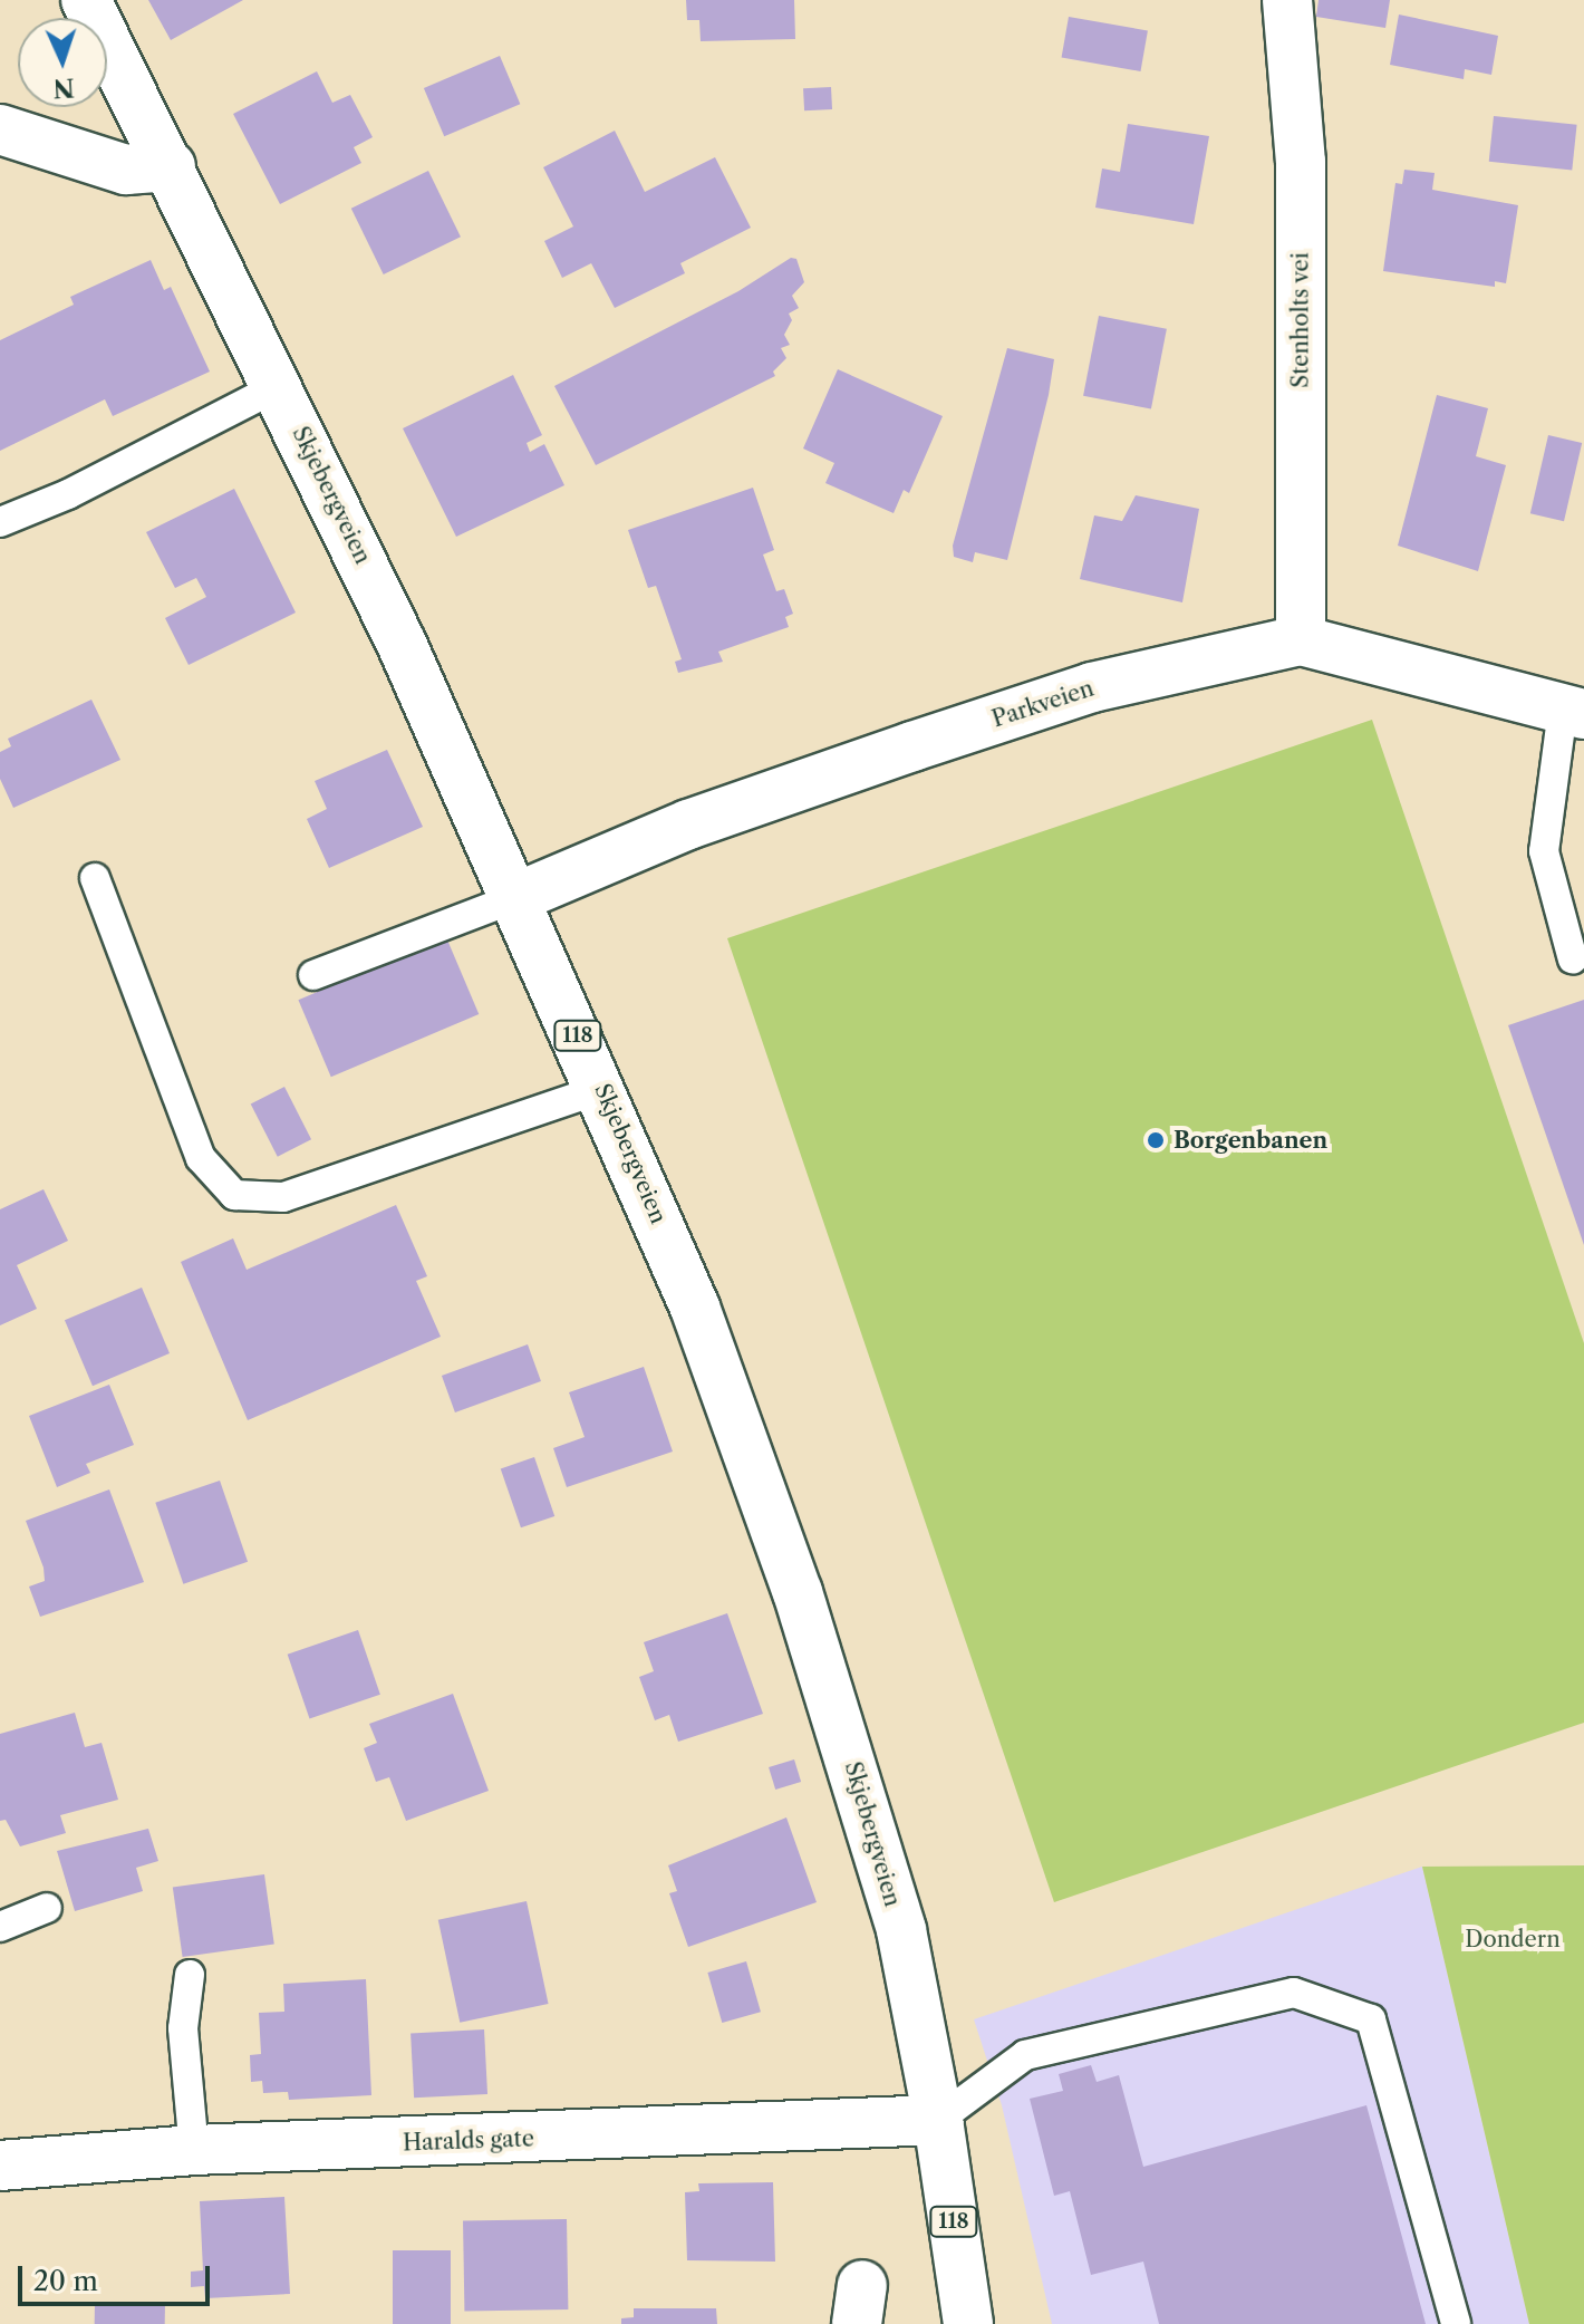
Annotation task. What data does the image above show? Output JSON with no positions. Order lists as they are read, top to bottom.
{
  "streets": {
    "street": [
      "Stenholts vei",
      "Skjebergveien",
      "Parkveien",
      "118",
      "Haralds gate"
    ]
  },
  "crossings": [
    ["Stenholts vei", "Parkveien"],
    ["Skjebergveien", "Parkveien"],
    ["Skjebergveien", "Haralds gate"]
  ],
  "parks": ["Dondern"],
  "places": ["Borgenbanen"],
  "scale_bar": "20 m",
  "north": "bottom"
}
